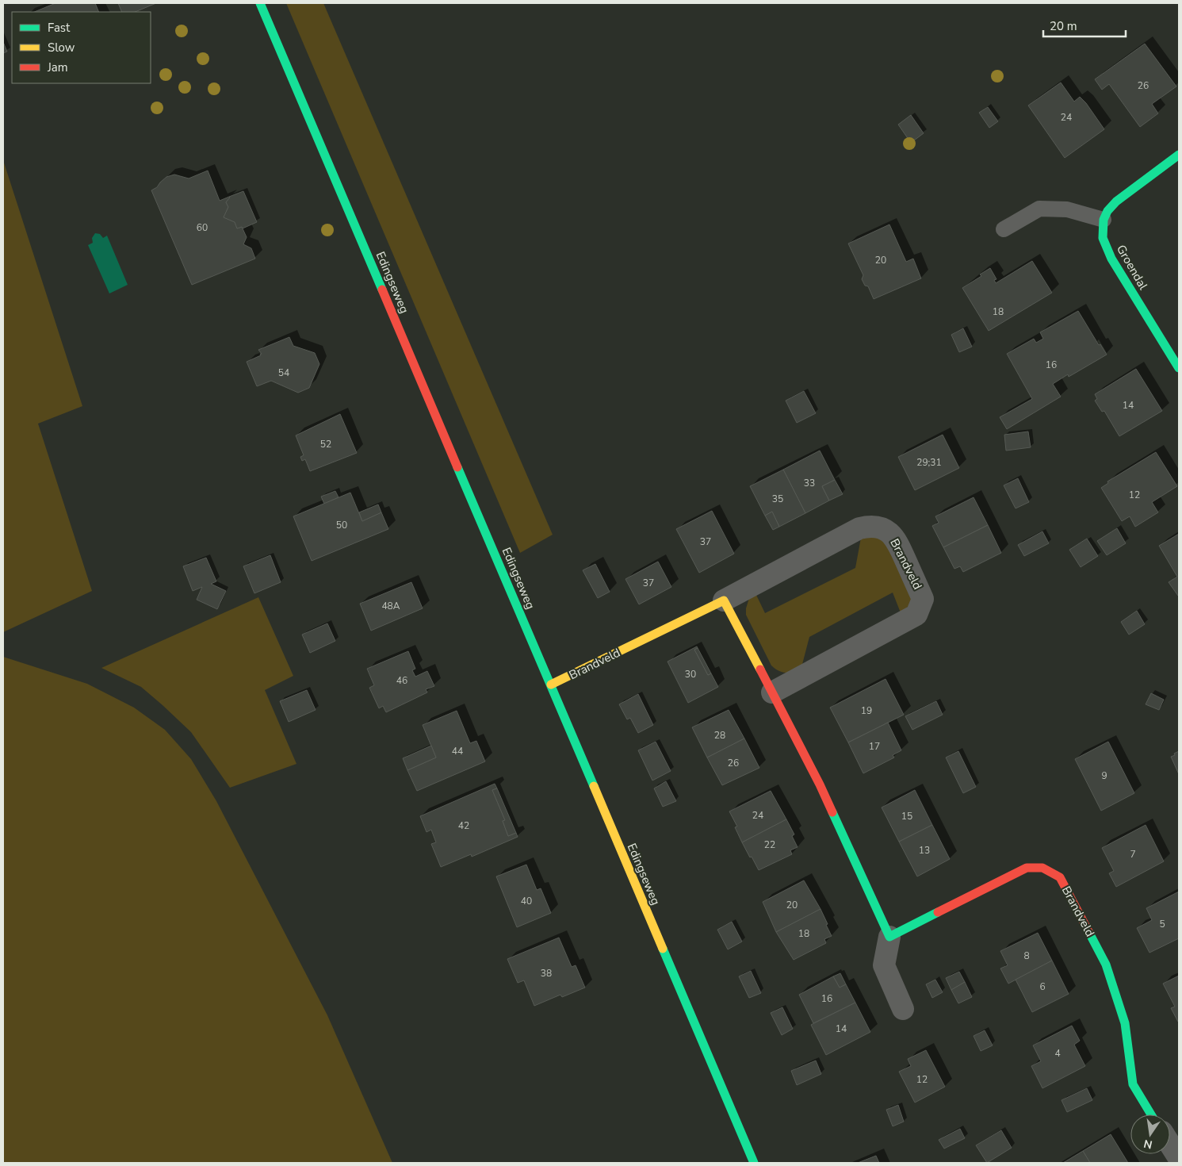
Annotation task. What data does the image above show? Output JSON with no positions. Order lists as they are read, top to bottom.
{
  "streets": {
    "street": ["Groendal", "Edingseweg", "Brandveld"]
  },
  "crossings": [
    ["Edingseweg", "Brandveld"]
  ],
  "house_numbers": [
    "26",
    "24",
    "60",
    "20",
    "18",
    "16",
    "54",
    "14",
    "52",
    "29;31",
    "33",
    "12",
    "35",
    "50",
    "37",
    "37",
    "48A",
    "30",
    "46",
    "19",
    "28",
    "17",
    "44",
    "26",
    "9",
    "24",
    "15",
    "42",
    "22",
    "13",
    "7",
    "40",
    "20",
    "5",
    "18",
    "8",
    "38",
    "6",
    "16",
    "14",
    "4",
    "12"
  ],
  "legend": ["Fast", "Slow", "Jam"],
  "scale_bar": "20 m",
  "north": "bottom"
}
